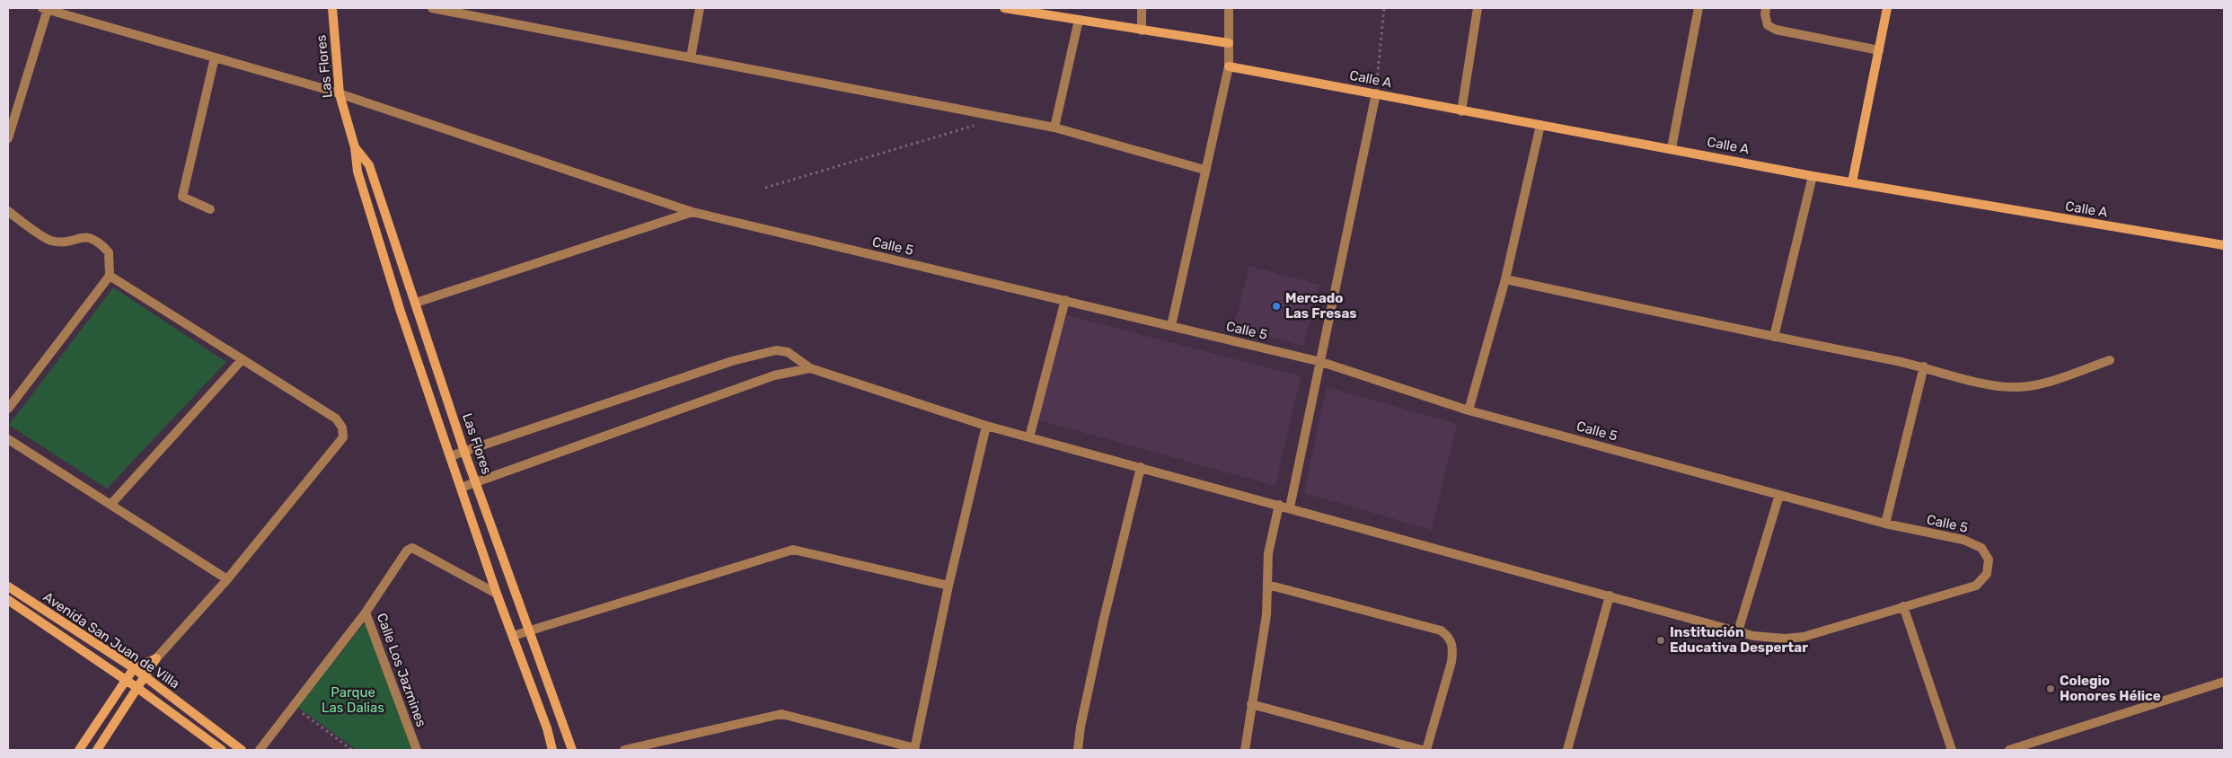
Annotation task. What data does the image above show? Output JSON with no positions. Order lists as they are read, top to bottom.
{
  "streets": {
    "street": [
      "Las Flores",
      "Calle A",
      "Calle 5",
      "Avenida San Juan de Villa",
      "Calle Los Jazmines"
    ]
  },
  "crossings": [
    ["Las Flores", "Calle 5"],
    ["Las Flores", "Calle Los Jazmines"]
  ],
  "parks": ["Parque Las Dalias"],
  "places": ["Mercado Las Fresas", "Institución Educativa Despertar", "Colegio Honores Hélice"]
}
